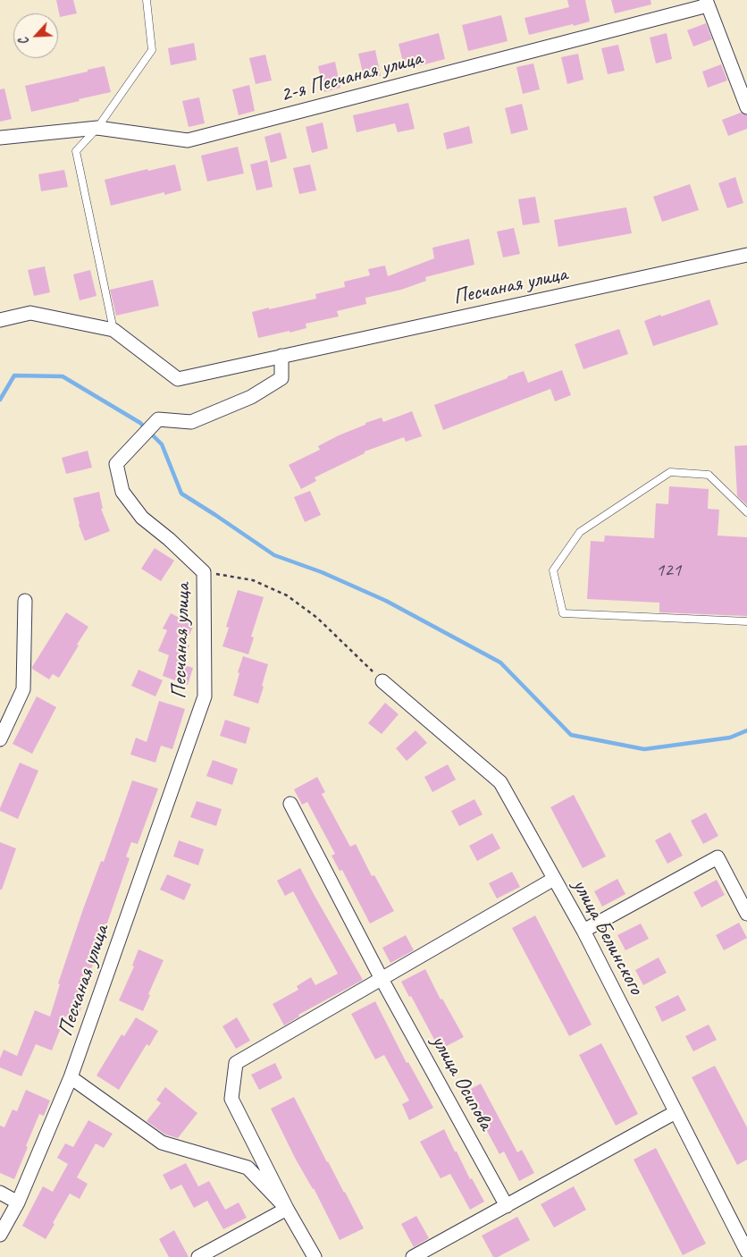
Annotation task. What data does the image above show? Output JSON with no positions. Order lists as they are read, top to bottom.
{
  "streets": {
    "street": [
      "2-я Песчаная улица",
      "Песчаная улица",
      "улица Белинского",
      "улица Осипова"
    ]
  },
  "house_numbers": ["121"],
  "north": "bottom left"
}
